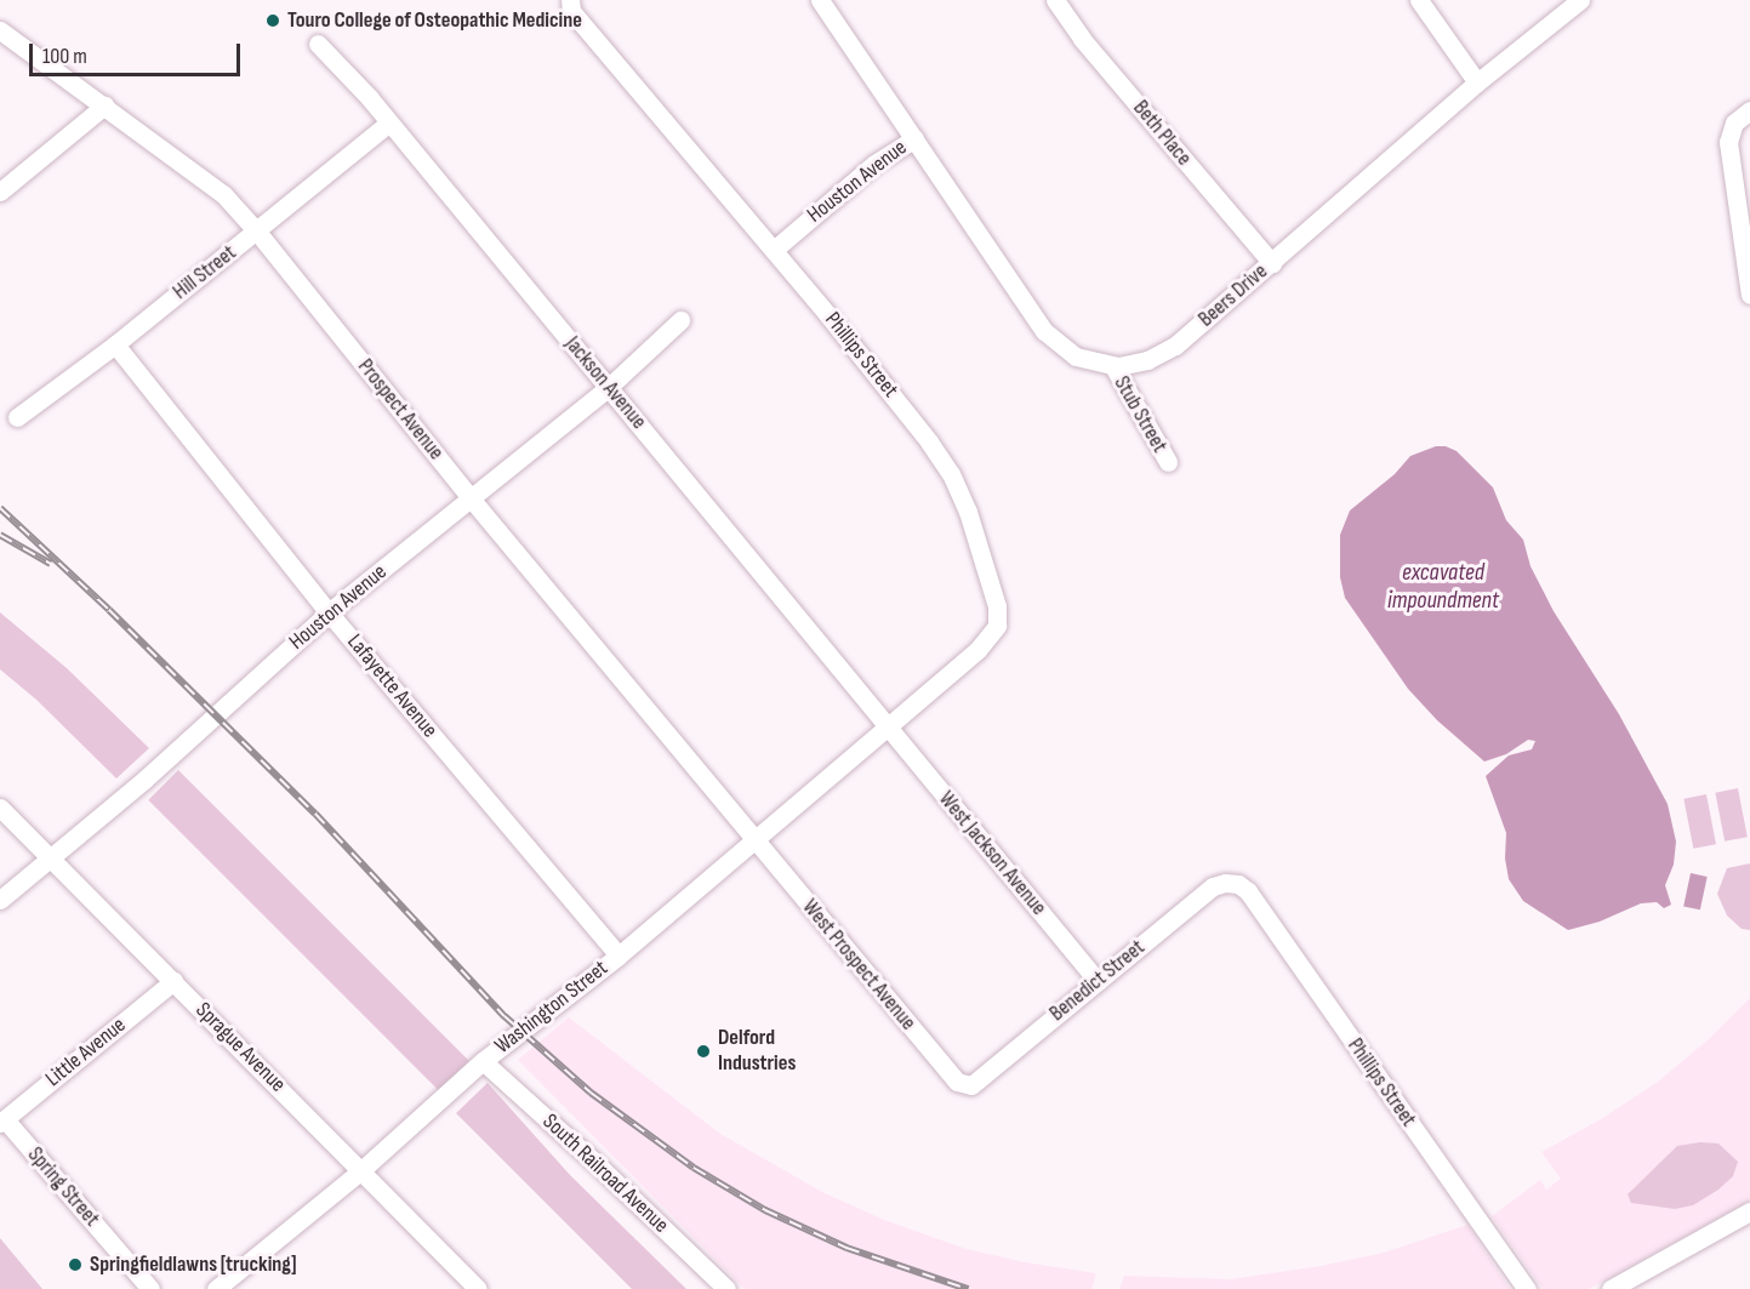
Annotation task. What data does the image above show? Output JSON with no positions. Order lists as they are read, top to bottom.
{
  "streets": {
    "street": [
      "Beth Place",
      "Houston Avenue",
      "Hill Street",
      "Beers Drive",
      "Phillips Street",
      "Jackson Avenue",
      "Prospect Avenue",
      "Stub Street",
      "Lafayette Avenue",
      "West Jackson Avenue",
      "West Prospect Avenue",
      "Benedict Street",
      "Washington Street",
      "Sprague Avenue",
      "Little Avenue",
      "South Railroad Avenue",
      "Spring Street"
    ]
  },
  "crossings": [
    ["Beth Place", "Beers Drive"],
    ["Houston Avenue", "Beers Drive"],
    ["Houston Avenue", "Phillips Street"],
    ["Houston Avenue", "Jackson Avenue"],
    ["Houston Avenue", "Prospect Avenue"],
    ["Houston Avenue", "Lafayette Avenue"],
    ["Houston Avenue", "Sprague Avenue"],
    ["Hill Street", "Jackson Avenue"],
    ["Hill Street", "Prospect Avenue"],
    ["Hill Street", "Lafayette Avenue"],
    ["Beers Drive", "Stub Street"],
    ["Phillips Street", "Jackson Avenue"],
    ["Phillips Street", "West Jackson Avenue"],
    ["Phillips Street", "Benedict Street"],
    ["Phillips Street", "Washington Street"],
    ["Jackson Avenue", "West Jackson Avenue"],
    ["Jackson Avenue", "Washington Street"],
    ["Prospect Avenue", "West Prospect Avenue"],
    ["Prospect Avenue", "Washington Street"],
    ["Lafayette Avenue", "Washington Street"],
    ["West Jackson Avenue", "Benedict Street"],
    ["West Jackson Avenue", "Washington Street"],
    ["West Prospect Avenue", "Benedict Street"],
    ["West Prospect Avenue", "Washington Street"],
    ["Washington Street", "Sprague Avenue"],
    ["Washington Street", "South Railroad Avenue"],
    ["Sprague Avenue", "Little Avenue"],
    ["Little Avenue", "Spring Street"]
  ],
  "water": ["excavated impoundment"],
  "places": ["Touro College of Osteopathic Medicine", "Delford Industries", "Springfieldlawns [trucking]"],
  "scale_bar": "100 m"
}
